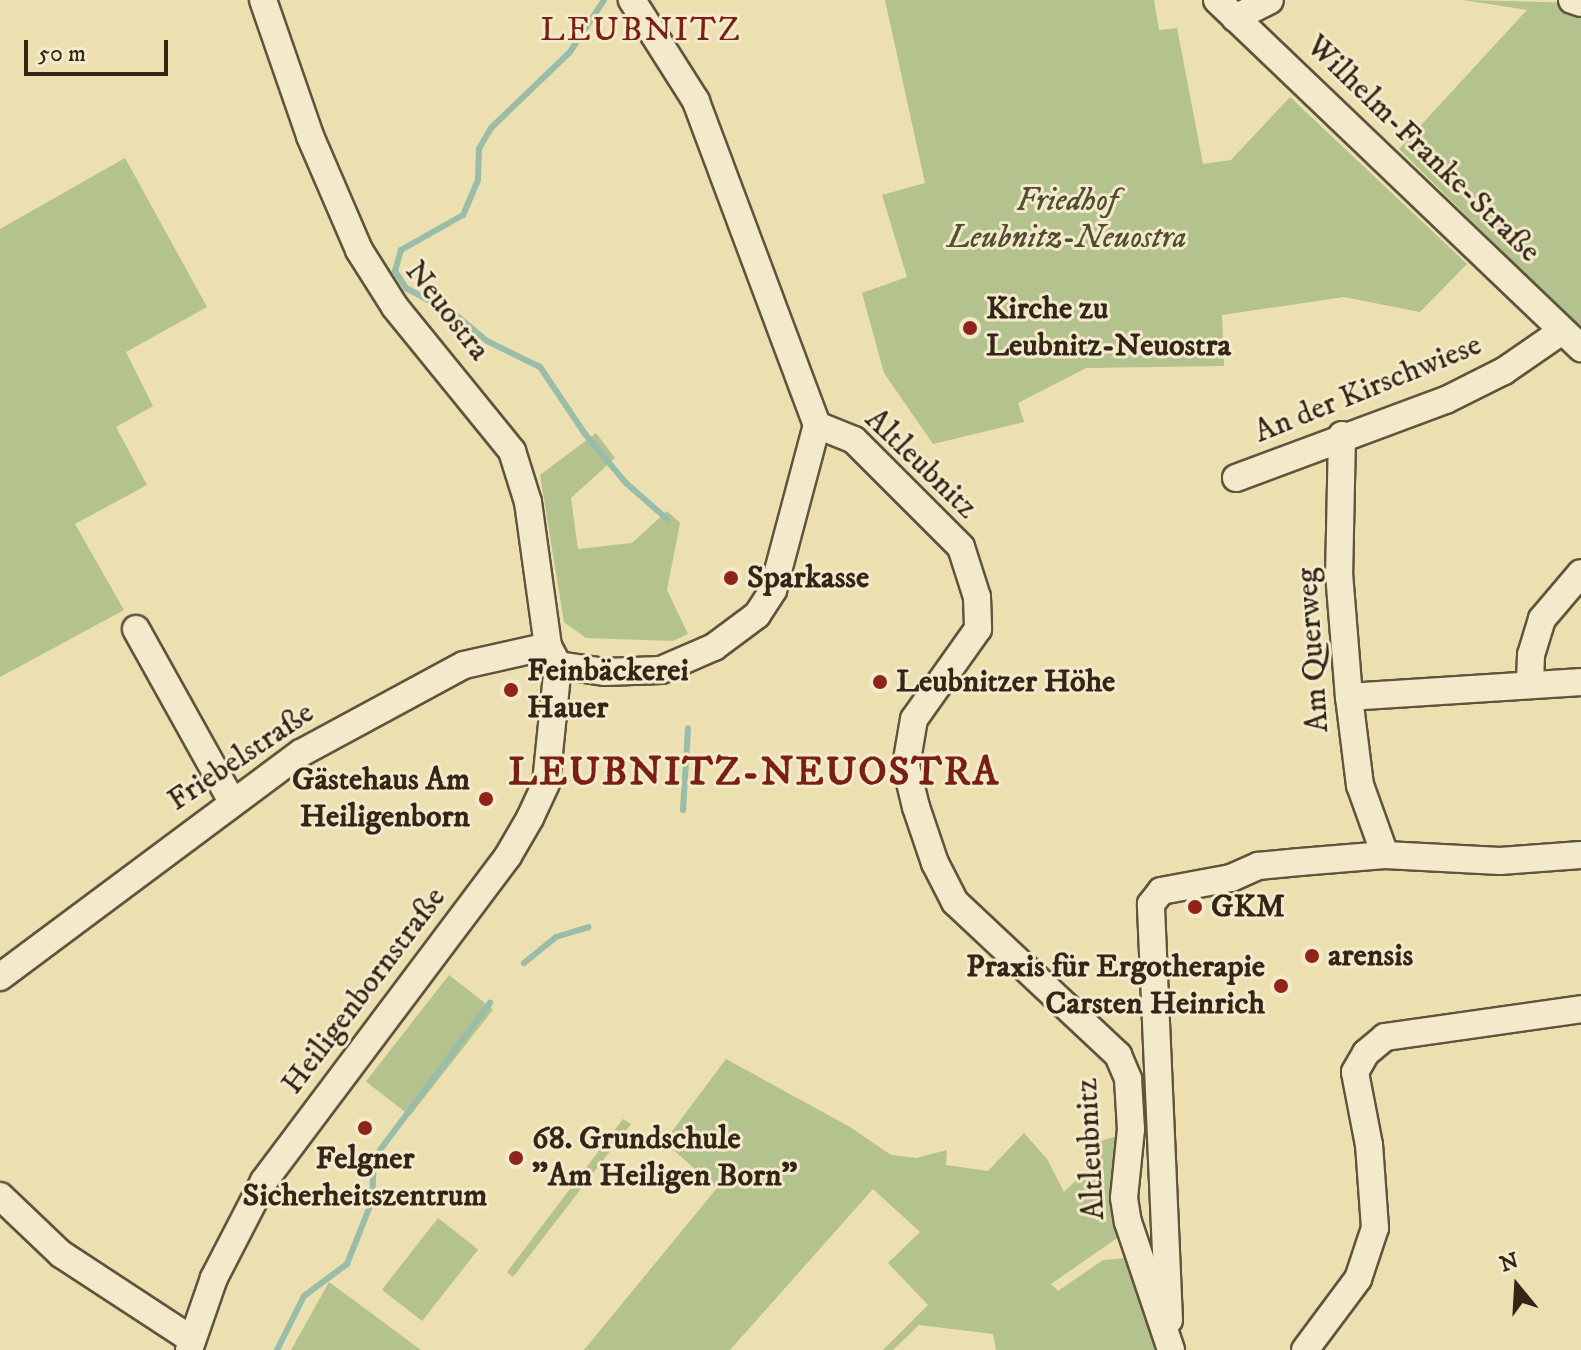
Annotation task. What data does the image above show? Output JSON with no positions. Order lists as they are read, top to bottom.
{
  "streets": {
    "street": [
      "Wilhelm-Franke-Straße",
      "Neuostra",
      "An der Kirschwiese",
      "Altleubnitz",
      "Am Querweg",
      "Friebelstraße",
      "Heiligenbornstraße"
    ]
  },
  "crossings": [
    ["Wilhelm-Franke-Straße", "An der Kirschwiese"],
    ["Neuostra", "Friebelstraße"],
    ["Neuostra", "Heiligenbornstraße"],
    ["An der Kirschwiese", "Am Querweg"],
    ["Friebelstraße", "Heiligenbornstraße"]
  ],
  "districts": ["LEUBNITZ", "LEUBNITZ-NEUOSTRA"],
  "parks": ["Friedhof Leubnitz-Neuostra"],
  "places": [
    "Kirche zu Leubnitz-Neuostra",
    "Sparkasse",
    "Leubnitzer Höhe",
    "Feinbäckerei Hauer",
    "Gästehaus Am Heiligenborn",
    "GKM",
    "arensis",
    "Praxis für Ergotherapie Carsten Heinrich",
    "Felgner Sicherheitszentrum",
    "68. Grundschule \"Am Heiligen Born\""
  ],
  "scale_bar": "50 m",
  "north": "top"
}
